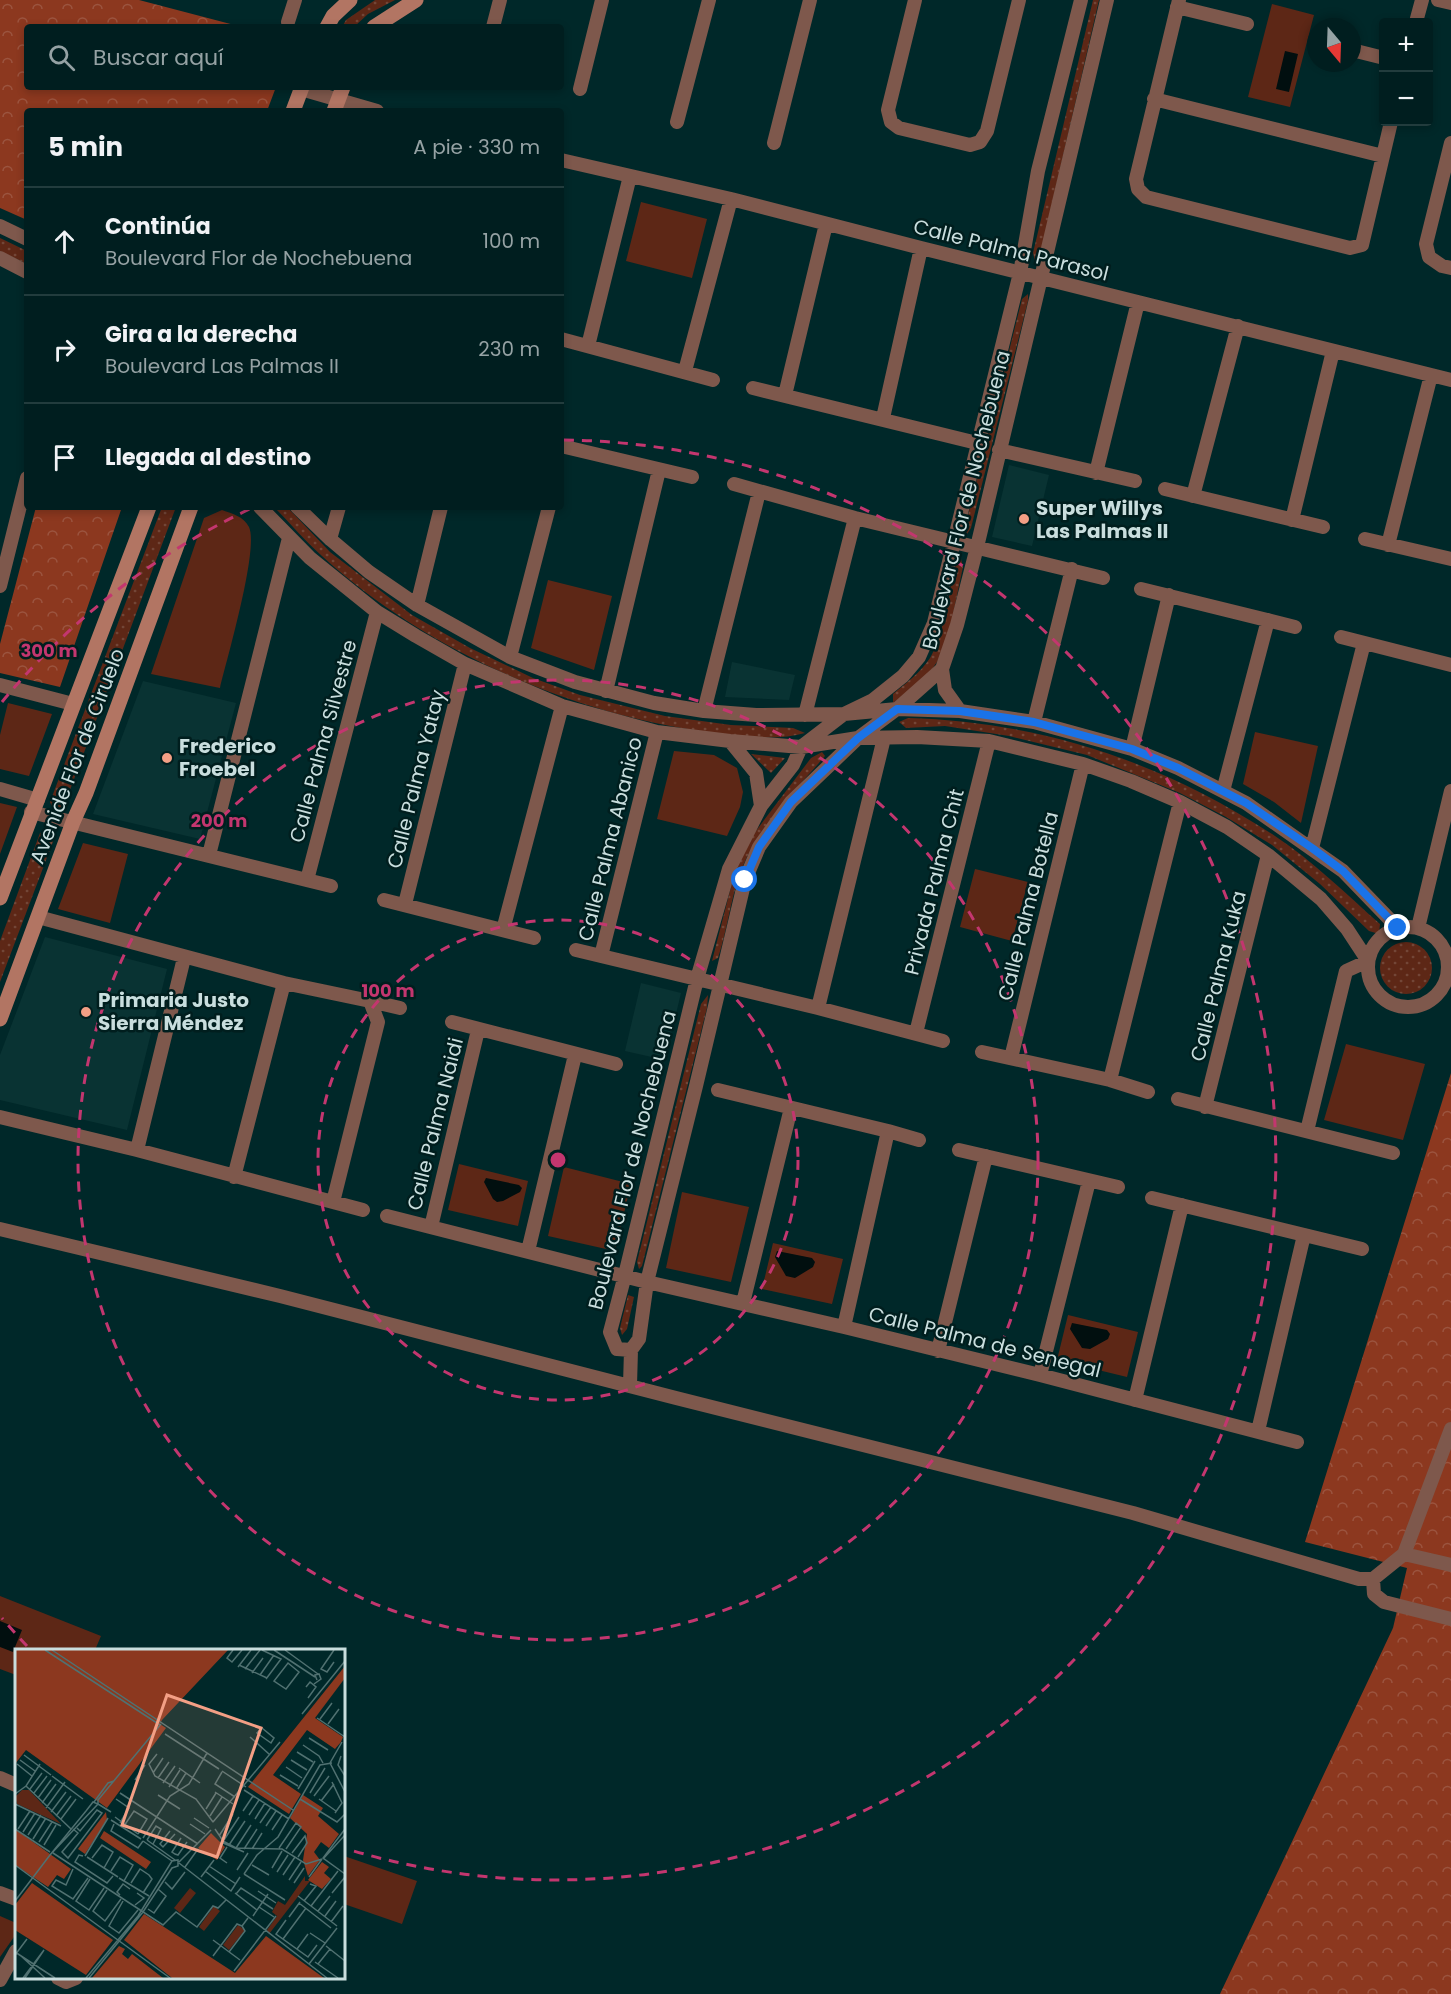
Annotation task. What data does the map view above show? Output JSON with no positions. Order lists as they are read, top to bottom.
{
  "streets": {
    "main road": ["Avenide Flor de Ciruelo"],
    "street": [
      "Calle Palma Parasol",
      "Boulevard Flor de Nochebuena",
      "Calle Palma Silvestre",
      "Calle Palma Yatay",
      "Calle Palma Abanico",
      "Privada Palma Chit",
      "Calle Palma Botella",
      "Calle Palma Kuka",
      "Calle Palma Naidi",
      "Calle Palma de Senegal"
    ]
  },
  "crossings": [
    ["Calle Palma Parasol", "Boulevard Flor de Nochebuena"],
    ["Boulevard Flor de Nochebuena", "Calle Palma Naidi"],
    ["Boulevard Flor de Nochebuena", "Calle Palma de Senegal"],
    ["Calle Palma Naidi", "Calle Palma de Senegal"]
  ],
  "places": ["Super Willys Las Palmas II", "Frederico Froebel", "Primaria Justo Sierra Méndez"],
  "north": "bottom",
  "page": {
    "map_buttons": ["+", "−"],
    "search": "Buscar aquí",
    "heading": ["5 min", "A pie · 330 m"],
    "list": [
      ["Continúa", "Boulevard Flor de Nochebuena", "100 m"],
      ["Gira a la derecha", "Boulevard Las Palmas II", "230 m"],
      "Llegada al destino"
    ]
  },
  "rings": ["300 m", "200 m", "100 m"]
}
